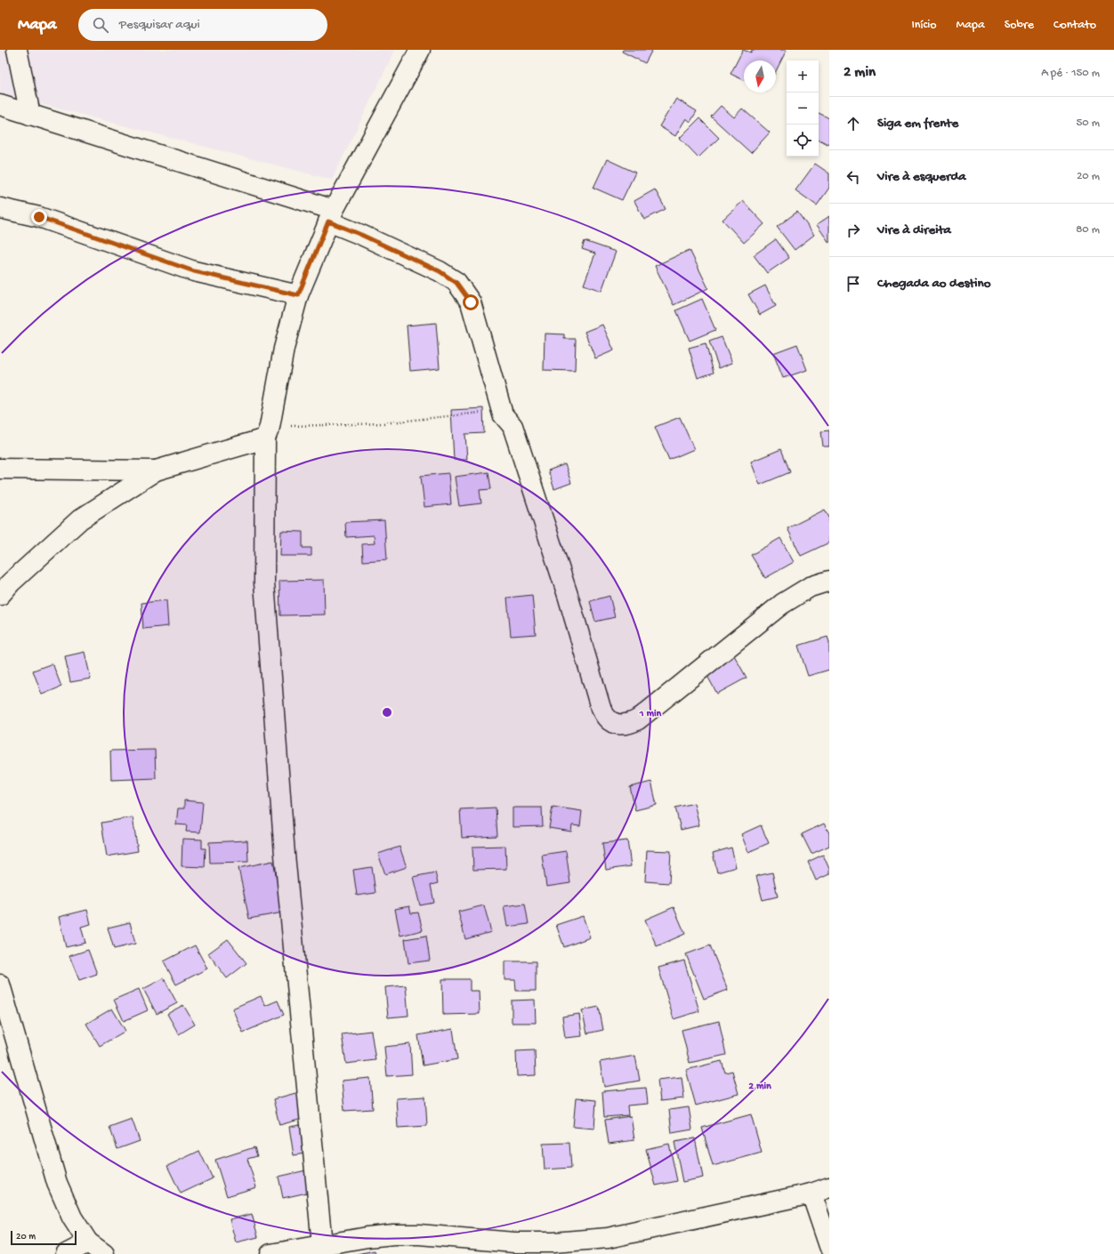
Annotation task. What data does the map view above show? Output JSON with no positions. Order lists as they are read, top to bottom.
{
  "scale_bar": "20 m",
  "north": "bottom",
  "page": {
    "header": "Mapa",
    "search": "Pesquisar aqui",
    "nav": [
      "Início",
      "Mapa",
      "Sobre",
      "Contato"
    ],
    "heading": ["2 min", "A pé · 150 m"],
    "map_buttons": ["+", "−"],
    "list": [
      ["Siga em frente", "50 m"],
      ["Vire à esquerda", "20 m"],
      ["Vire à direita", "80 m"],
      "Chegada ao destino"
    ],
    "scale": "20 m"
  },
  "rings": ["1 min", "2 min"]
}
